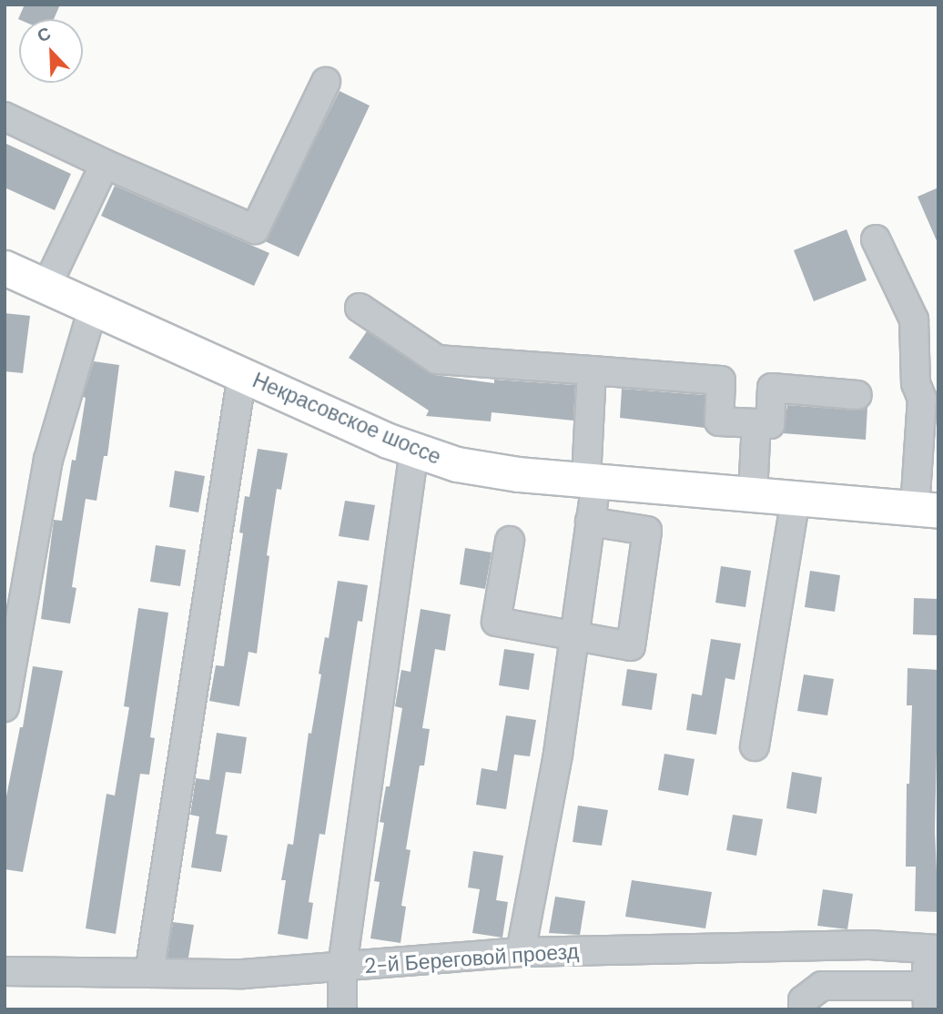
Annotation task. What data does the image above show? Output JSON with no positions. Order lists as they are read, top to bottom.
{
  "streets": {
    "main road": ["Некрасовское шоссе"],
    "street": ["2-й Береговой проезд"]
  },
  "north": "top left"
}
